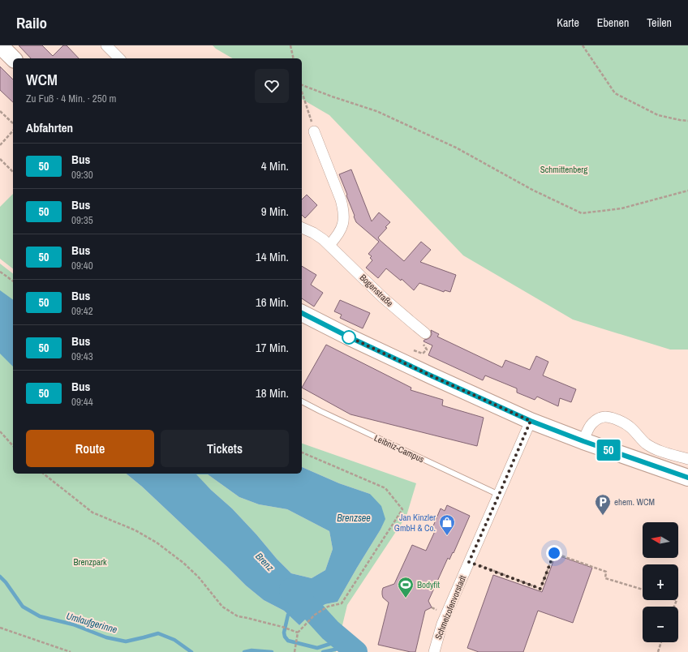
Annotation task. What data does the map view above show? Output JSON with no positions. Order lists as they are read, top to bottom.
{
  "streets": {
    "street": ["Bogenstraße", "Schmelzofenvorstadt"],
    "lane": ["Leibniz-Campus"]
  },
  "crossings": [
    ["Leibniz-Campus", "Schmelzofenvorstadt"]
  ],
  "water": ["Brenzsee", "Brenz", "Umlaufgerinne"],
  "parks": ["Schmittenberg", "Brenzpark"],
  "places": {
    "parking": ["ehem. WCM"],
    "shop": ["Jan Kinzler GmbH & Co."],
    "sports": ["Bodyfit"]
  },
  "lines": ["bus line 50"],
  "north": "left",
  "page": {
    "header": "Railo",
    "nav": ["Karte", "Ebenen", "Teilen"],
    "on_map": "50",
    "heading": [
      ["WCM", "Zu Fuß · 4 Min. · 250 m"],
      "Abfahrten"
    ],
    "list": [
      {
        "mark": "50",
        "name": "Bus",
        "note": "09:30",
        "value": "4 Min."
      },
      {
        "mark": "50",
        "name": "Bus",
        "note": "09:35",
        "value": "9 Min."
      },
      {
        "mark": "50",
        "name": "Bus",
        "note": "09:40",
        "value": "14 Min."
      },
      {
        "mark": "50",
        "name": "Bus",
        "note": "09:42",
        "value": "16 Min."
      },
      {
        "mark": "50",
        "name": "Bus",
        "note": "09:43",
        "value": "17 Min."
      },
      {
        "mark": "50",
        "name": "Bus",
        "note": "09:44",
        "value": "18 Min."
      }
    ],
    "buttons": ["Route", "Tickets"],
    "map_buttons": ["+", "−"]
  }
}
